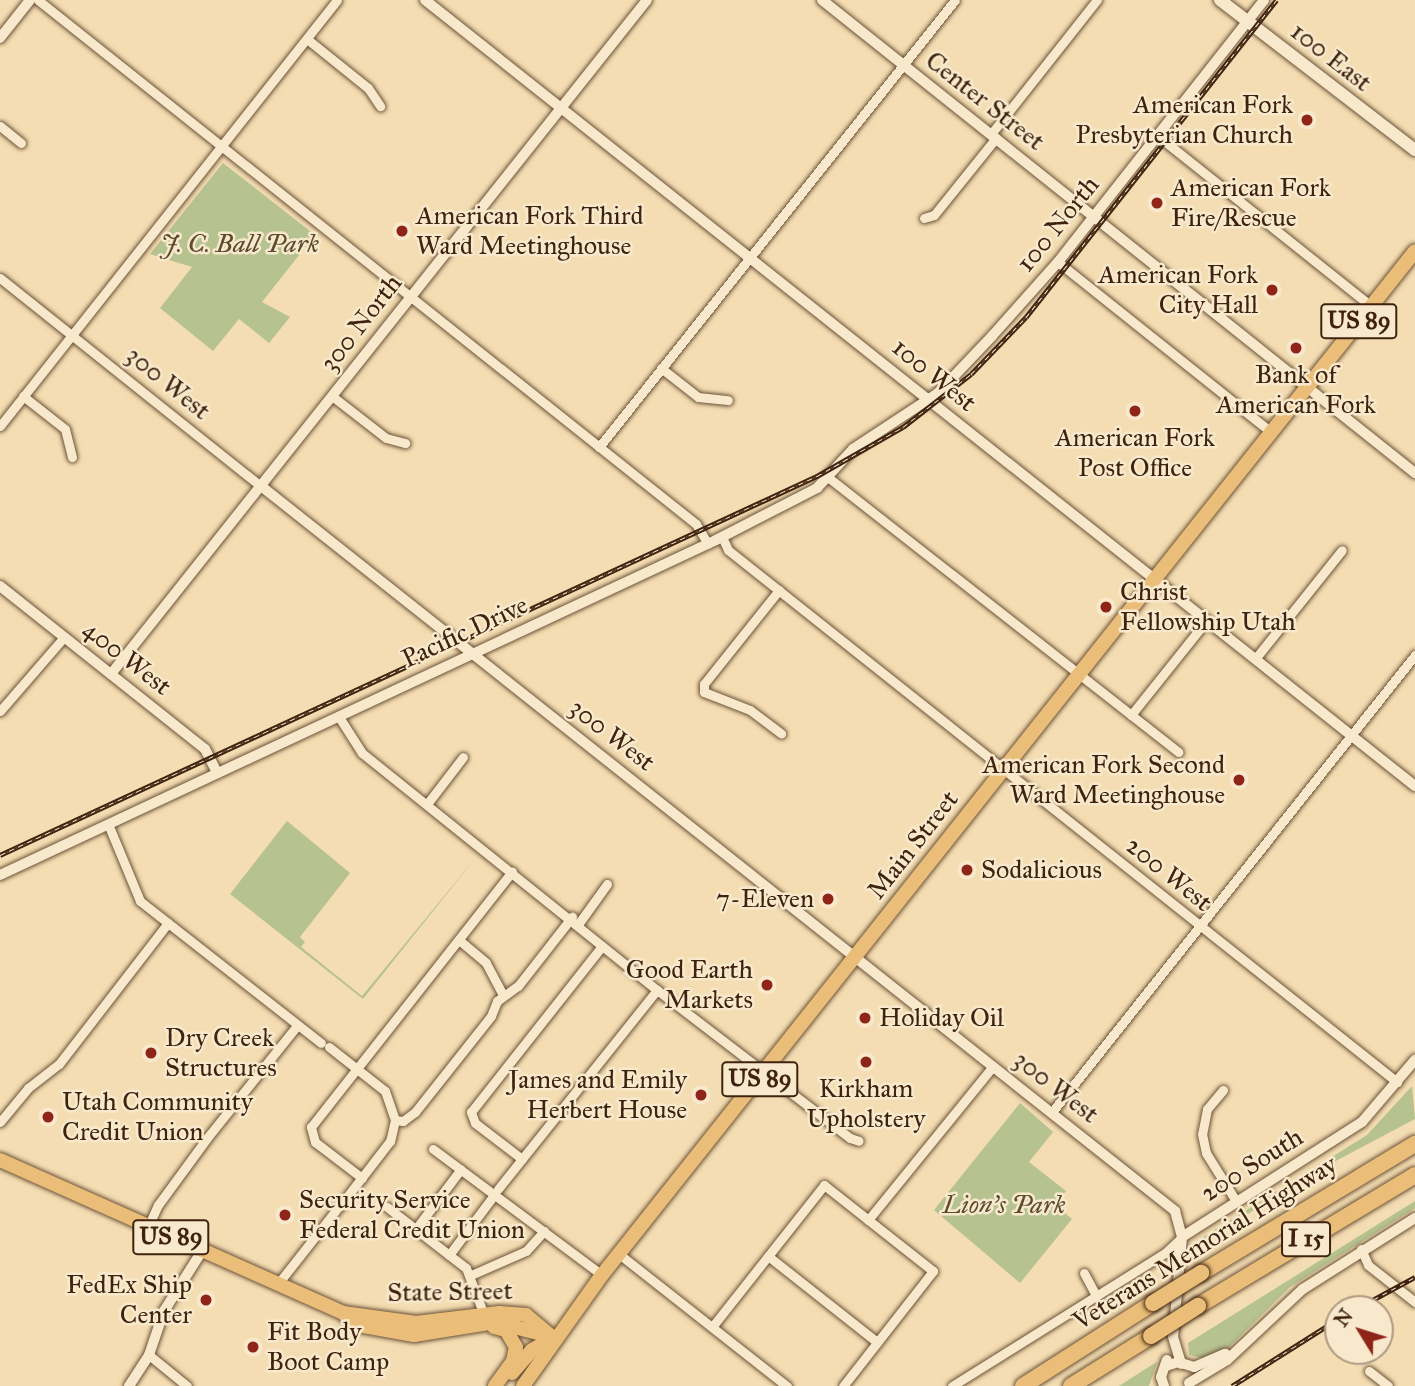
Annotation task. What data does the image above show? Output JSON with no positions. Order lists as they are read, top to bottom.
{
  "streets": {
    "highway": ["I 15", "Veterans Memorial Highway"],
    "main road": [
      "100 East",
      "US 89",
      "Main Street",
      "State Street"
    ],
    "street": [
      "Center Street",
      "100 North",
      "300 North",
      "100 West",
      "300 West",
      "Pacific Drive",
      "400 West",
      "200 West",
      "200 South"
    ]
  },
  "crossings": [
    ["100 East", "100 North"],
    ["Center Street", "100 North"],
    ["Center Street", "Main Street"],
    ["100 North", "100 West"],
    ["100 North", "Pacific Drive"],
    ["300 North", "100 West"],
    ["300 North", "300 West"],
    ["300 North", "400 West"],
    ["100 West", "Pacific Drive"],
    ["100 West", "Main Street"],
    ["300 West", "Pacific Drive"],
    ["300 West", "Main Street"],
    ["300 West", "200 South"],
    ["Pacific Drive", "400 West"],
    ["Pacific Drive", "200 West"],
    ["Main Street", "200 West"],
    ["Main Street", "State Street"],
    ["200 West", "200 South"]
  ],
  "parks": ["J. C. Ball Park", "Lion's Park"],
  "places": [
    "American Fork Presbyterian Church",
    "American Fork Fire/Rescue",
    "American Fork Third Ward Meetinghouse",
    "American Fork City Hall",
    "Bank of American Fork",
    "American Fork Post Office",
    "Christ Fellowship Utah",
    "American Fork Second Ward Meetinghouse",
    "Sodalicious",
    "7-Eleven",
    "Good Earth Markets",
    "Holiday Oil",
    "Dry Creek Structures",
    "Kirkham Upholstery",
    "James and Emily Herbert House",
    "Utah Community Credit Union",
    "Security Service Federal Credit Union",
    "FedEx Ship Center",
    "Fit Body Boot Camp"
  ],
  "north": "top left"
}
